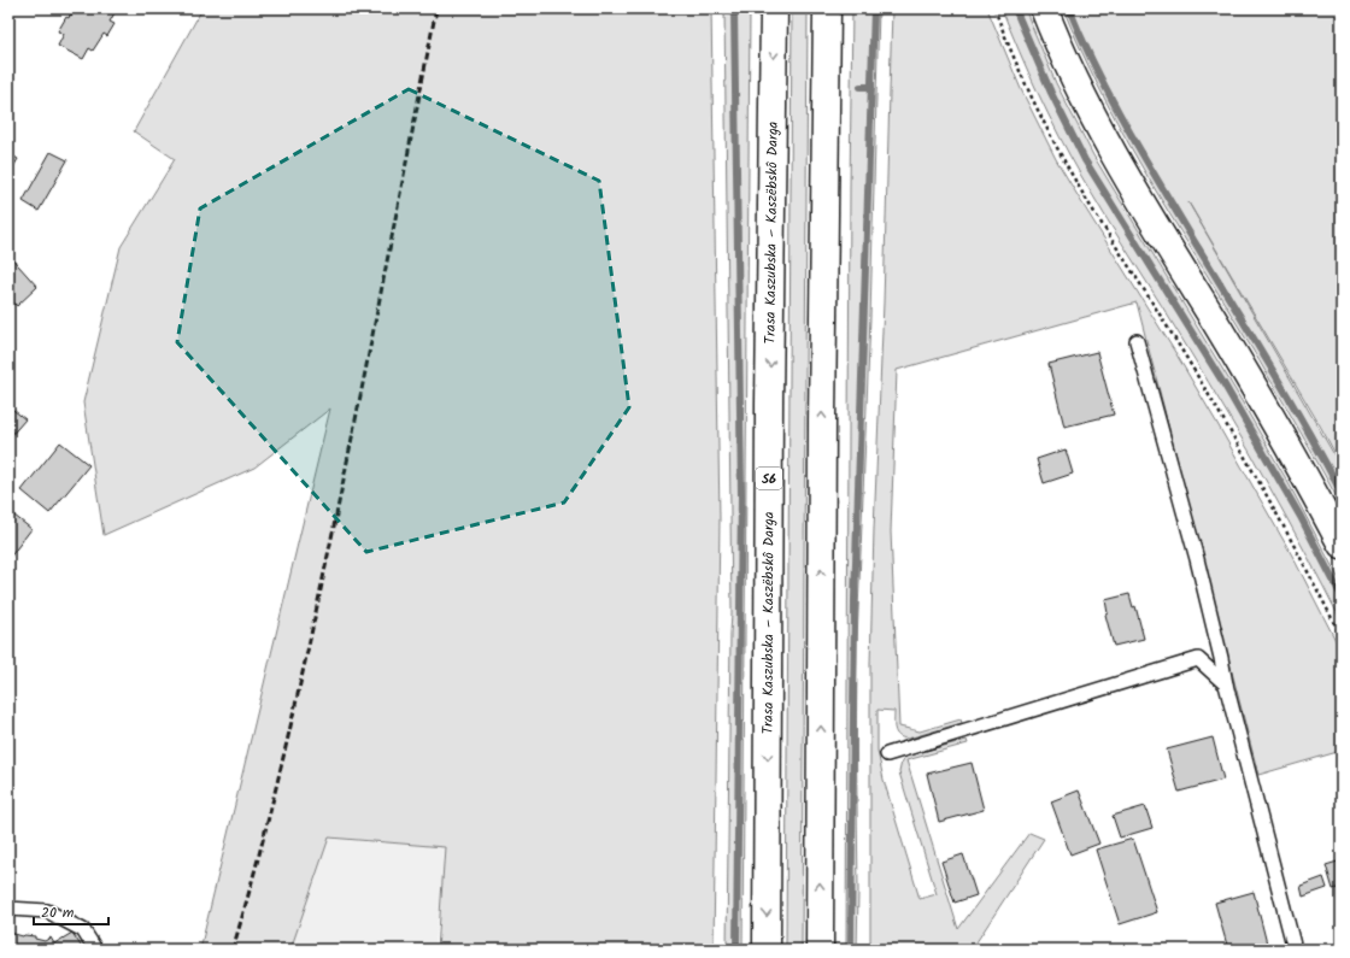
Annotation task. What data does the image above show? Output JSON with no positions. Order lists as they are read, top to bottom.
{
  "streets": {
    "main road": ["Trasa Kaszubska – Kaszëbskô Darga", "S6"]
  },
  "scale_bar": "20 m"
}
